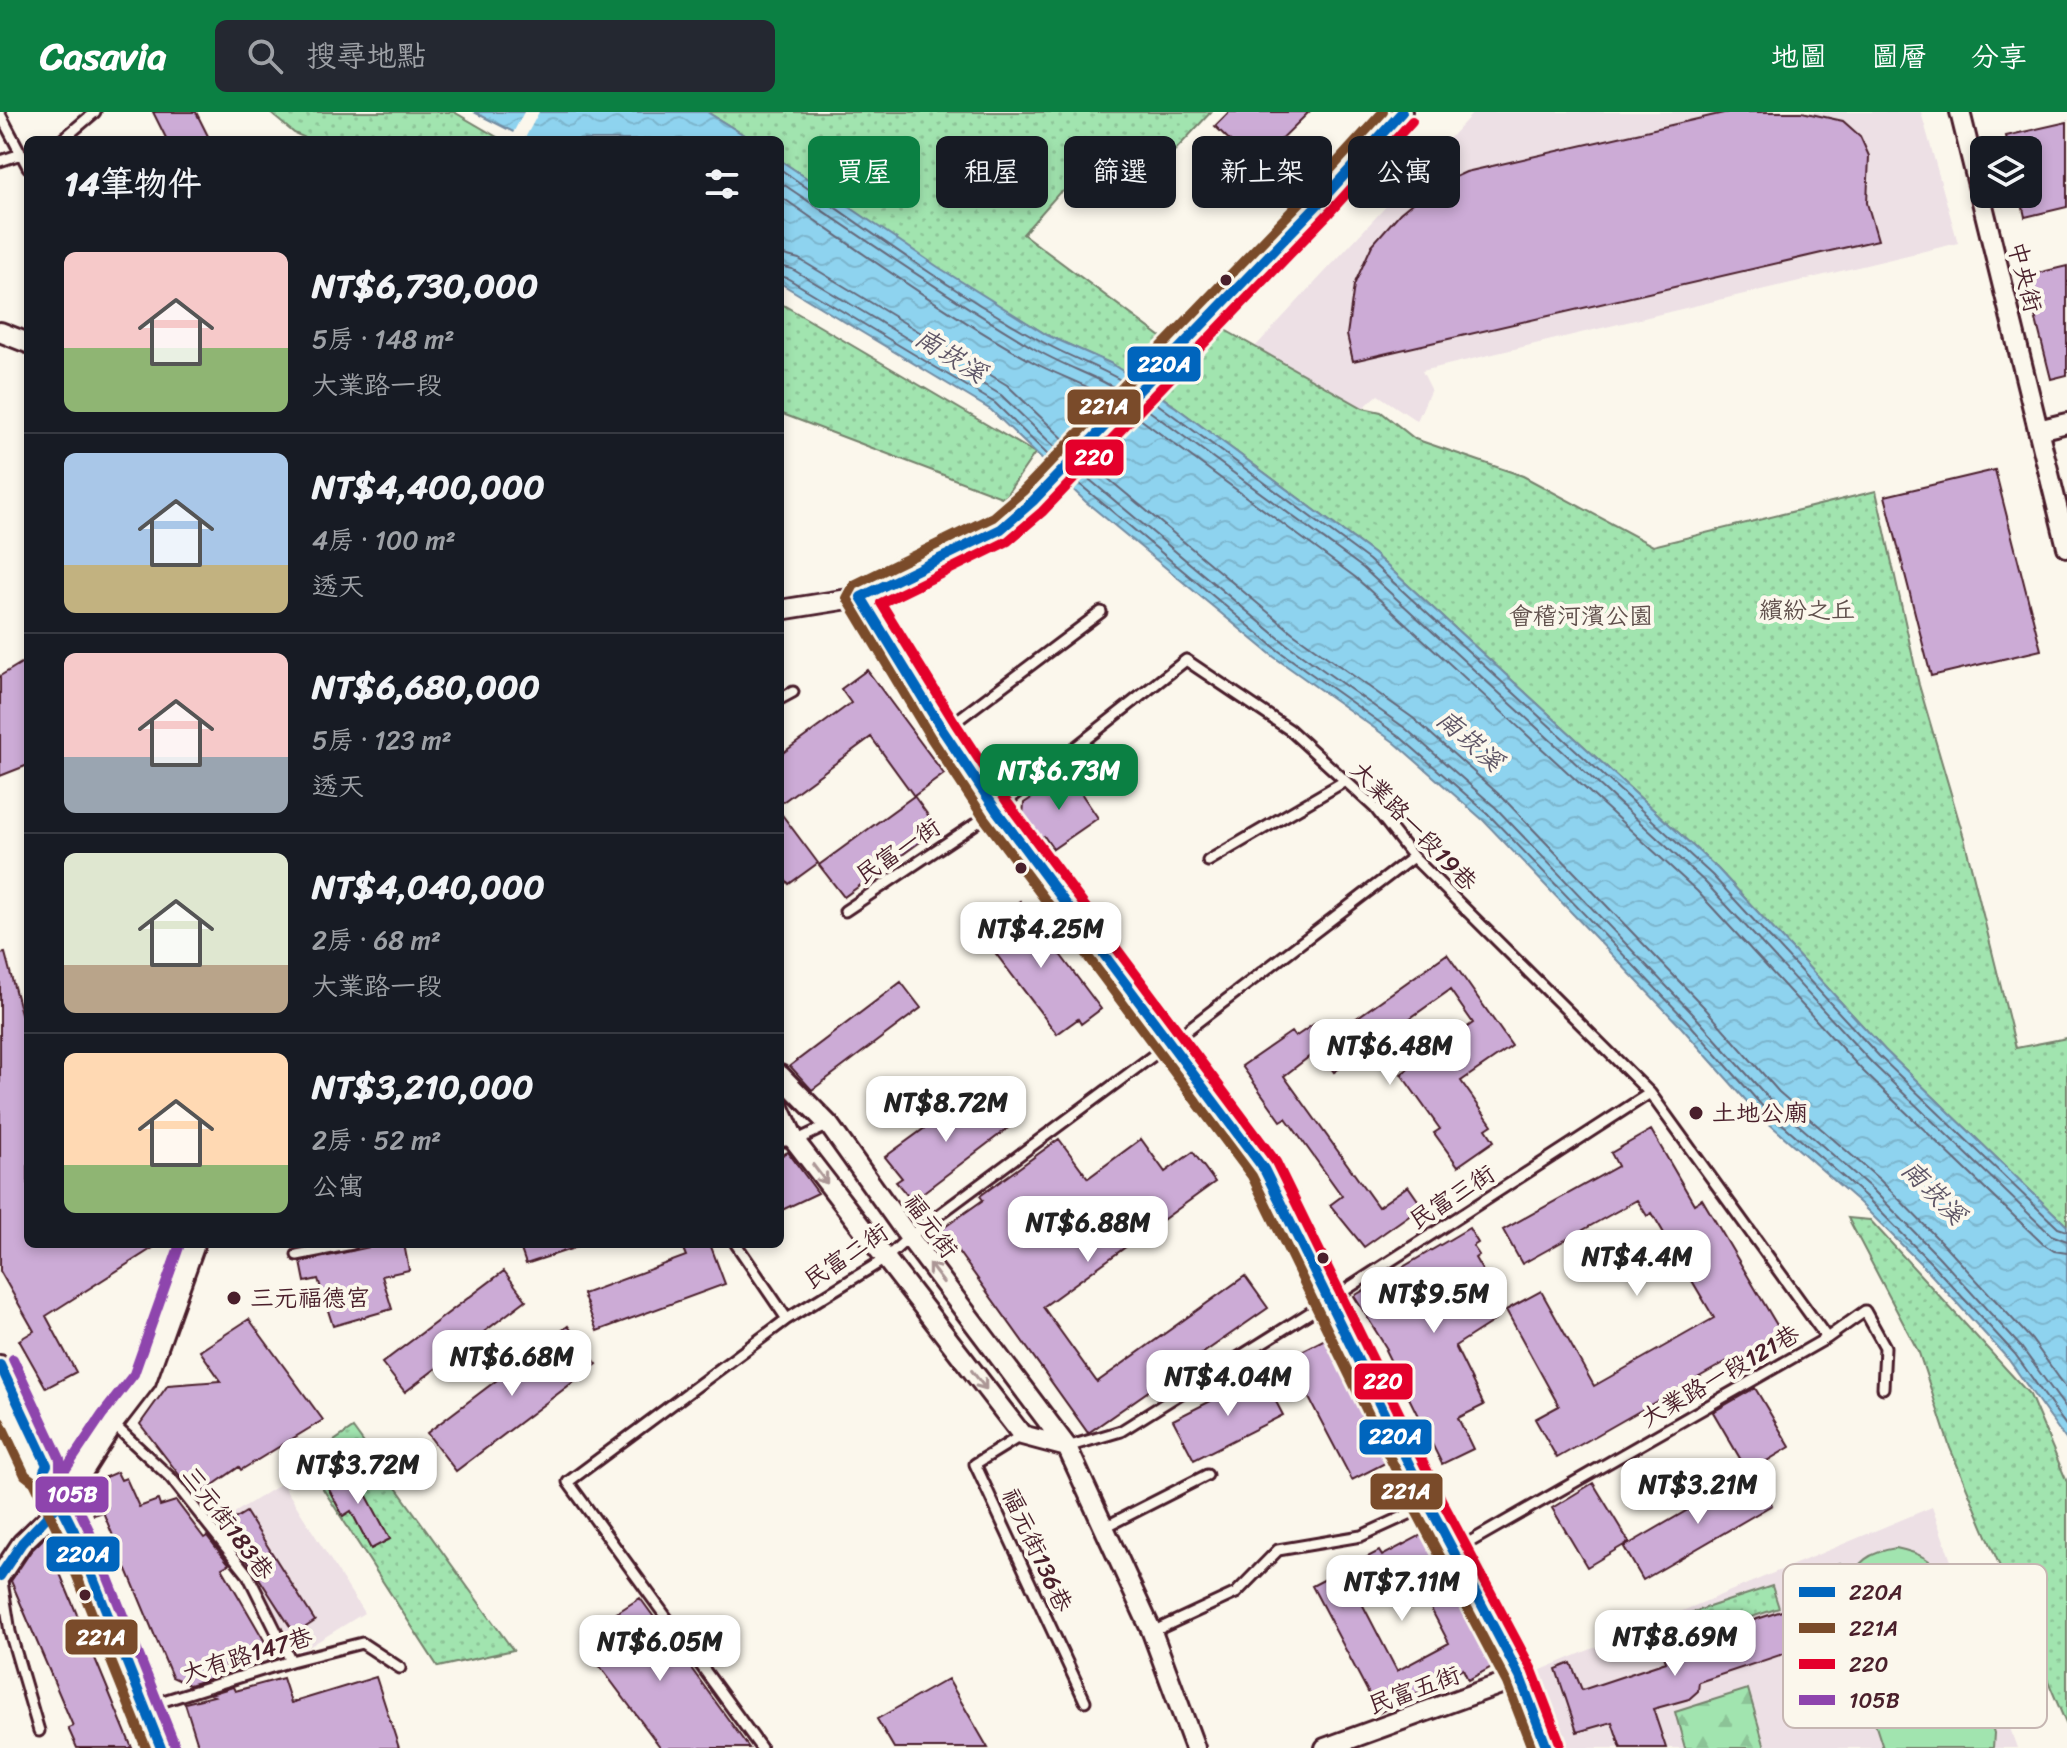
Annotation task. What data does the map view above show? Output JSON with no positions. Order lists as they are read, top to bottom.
{
  "streets": {
    "street": ["中央街", "福元街", "民富五街"],
    "lane": [
      "大業路一段19巷",
      "民富一街",
      "民富三街",
      "民富二街",
      "大業路一段121巷",
      "三元街183巷",
      "福元街136巷",
      "大有路147巷"
    ]
  },
  "crossings": [
    ["大業路一段19巷", "民富一街"],
    ["大業路一段19巷", "民富三街"],
    ["大業路一段19巷", "民富二街"],
    ["大業路一段19巷", "大業路一段121巷"],
    ["民富三街", "福元街"],
    ["民富三街", "大業路一段121巷"],
    ["福元街", "民富二街"],
    ["三元街183巷", "大有路147巷"]
  ],
  "water": ["南崁溪"],
  "parks": ["繽紛之丘", "會稽河濱公園"],
  "places": ["土地公廟", "三元福德宮"],
  "lines": [
    "transit line 220A",
    "transit line 221A",
    "transit line 220",
    "transit line 105B"
  ],
  "legend": [
    "220A",
    "221A",
    "220",
    "105B"
  ],
  "page": {
    "header": "Casavia",
    "search": "搜尋地點",
    "nav": ["地圖", "圖層", "分享"],
    "chip": [
      "買屋",
      "租屋",
      "篩選",
      "新上架",
      "公寓"
    ],
    "heading": "14筆物件",
    "list": [
      {
        "name": "NT$6,730,000",
        "note": "5房 · 148 m² · 大業路一段"
      },
      {
        "name": "NT$4,400,000",
        "note": "4房 · 100 m² · 透天"
      },
      {
        "name": "NT$6,680,000",
        "note": "5房 · 123 m² · 透天"
      },
      {
        "name": "NT$4,040,000",
        "note": "2房 · 68 m² · 大業路一段"
      },
      {
        "name": "NT$3,210,000",
        "note": "2房 · 52 m² · 公寓"
      }
    ],
    "price": [
      "NT$6.73M",
      "NT$4.25M",
      "NT$6.48M",
      "NT$8.72M",
      "NT$6.88M",
      "NT$4.4M",
      "NT$9.5M",
      "NT$6.68M",
      "NT$4.04M",
      "NT$3.72M",
      "NT$3.21M",
      "NT$7.11M",
      "NT$8.69M",
      "NT$6.05M"
    ]
  }
}
